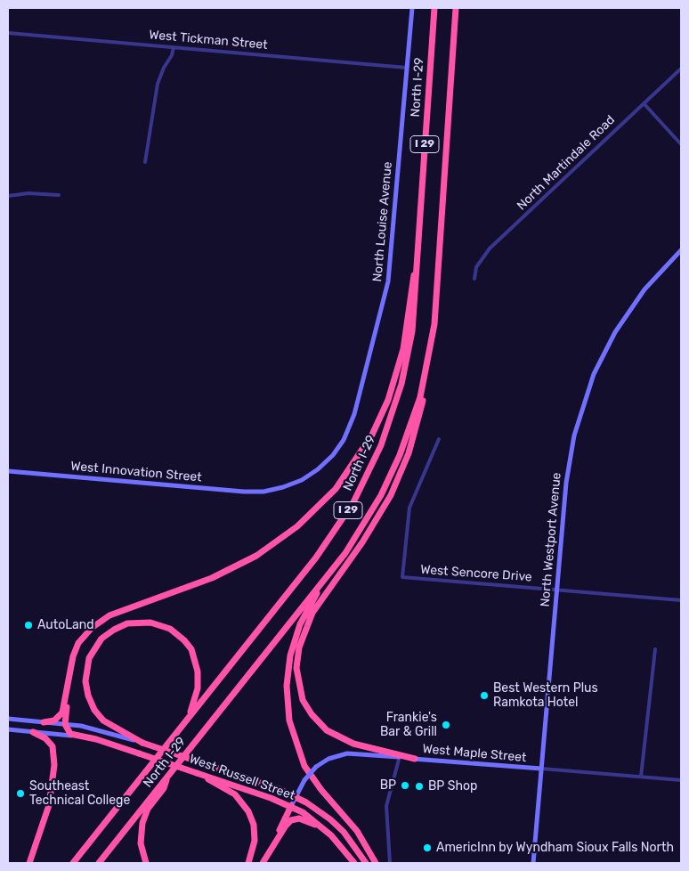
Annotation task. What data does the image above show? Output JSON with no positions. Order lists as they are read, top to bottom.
{
  "streets": {
    "highway": ["North I-29", "I 29", "West Russell Street"],
    "street": [
      "West Tickman Street",
      "North Martindale Road",
      "North Louise Avenue",
      "West Innovation Street",
      "North Westport Avenue",
      "West Sencore Drive",
      "West Maple Street"
    ]
  },
  "crossings": [
    ["West Tickman Street", "North Louise Avenue"],
    ["North I-29", "West Russell Street"],
    ["North Louise Avenue", "West Innovation Street"],
    ["North Westport Avenue", "West Sencore Drive"],
    ["North Westport Avenue", "West Maple Street"]
  ],
  "places": [
    "AutoLand",
    "Best Western Plus Ramkota Hotel",
    "Frankie's Bar & Grill",
    "BP",
    "BP Shop",
    "Southeast Technical College",
    "AmericInn by Wyndham Sioux Falls North"
  ]
}
